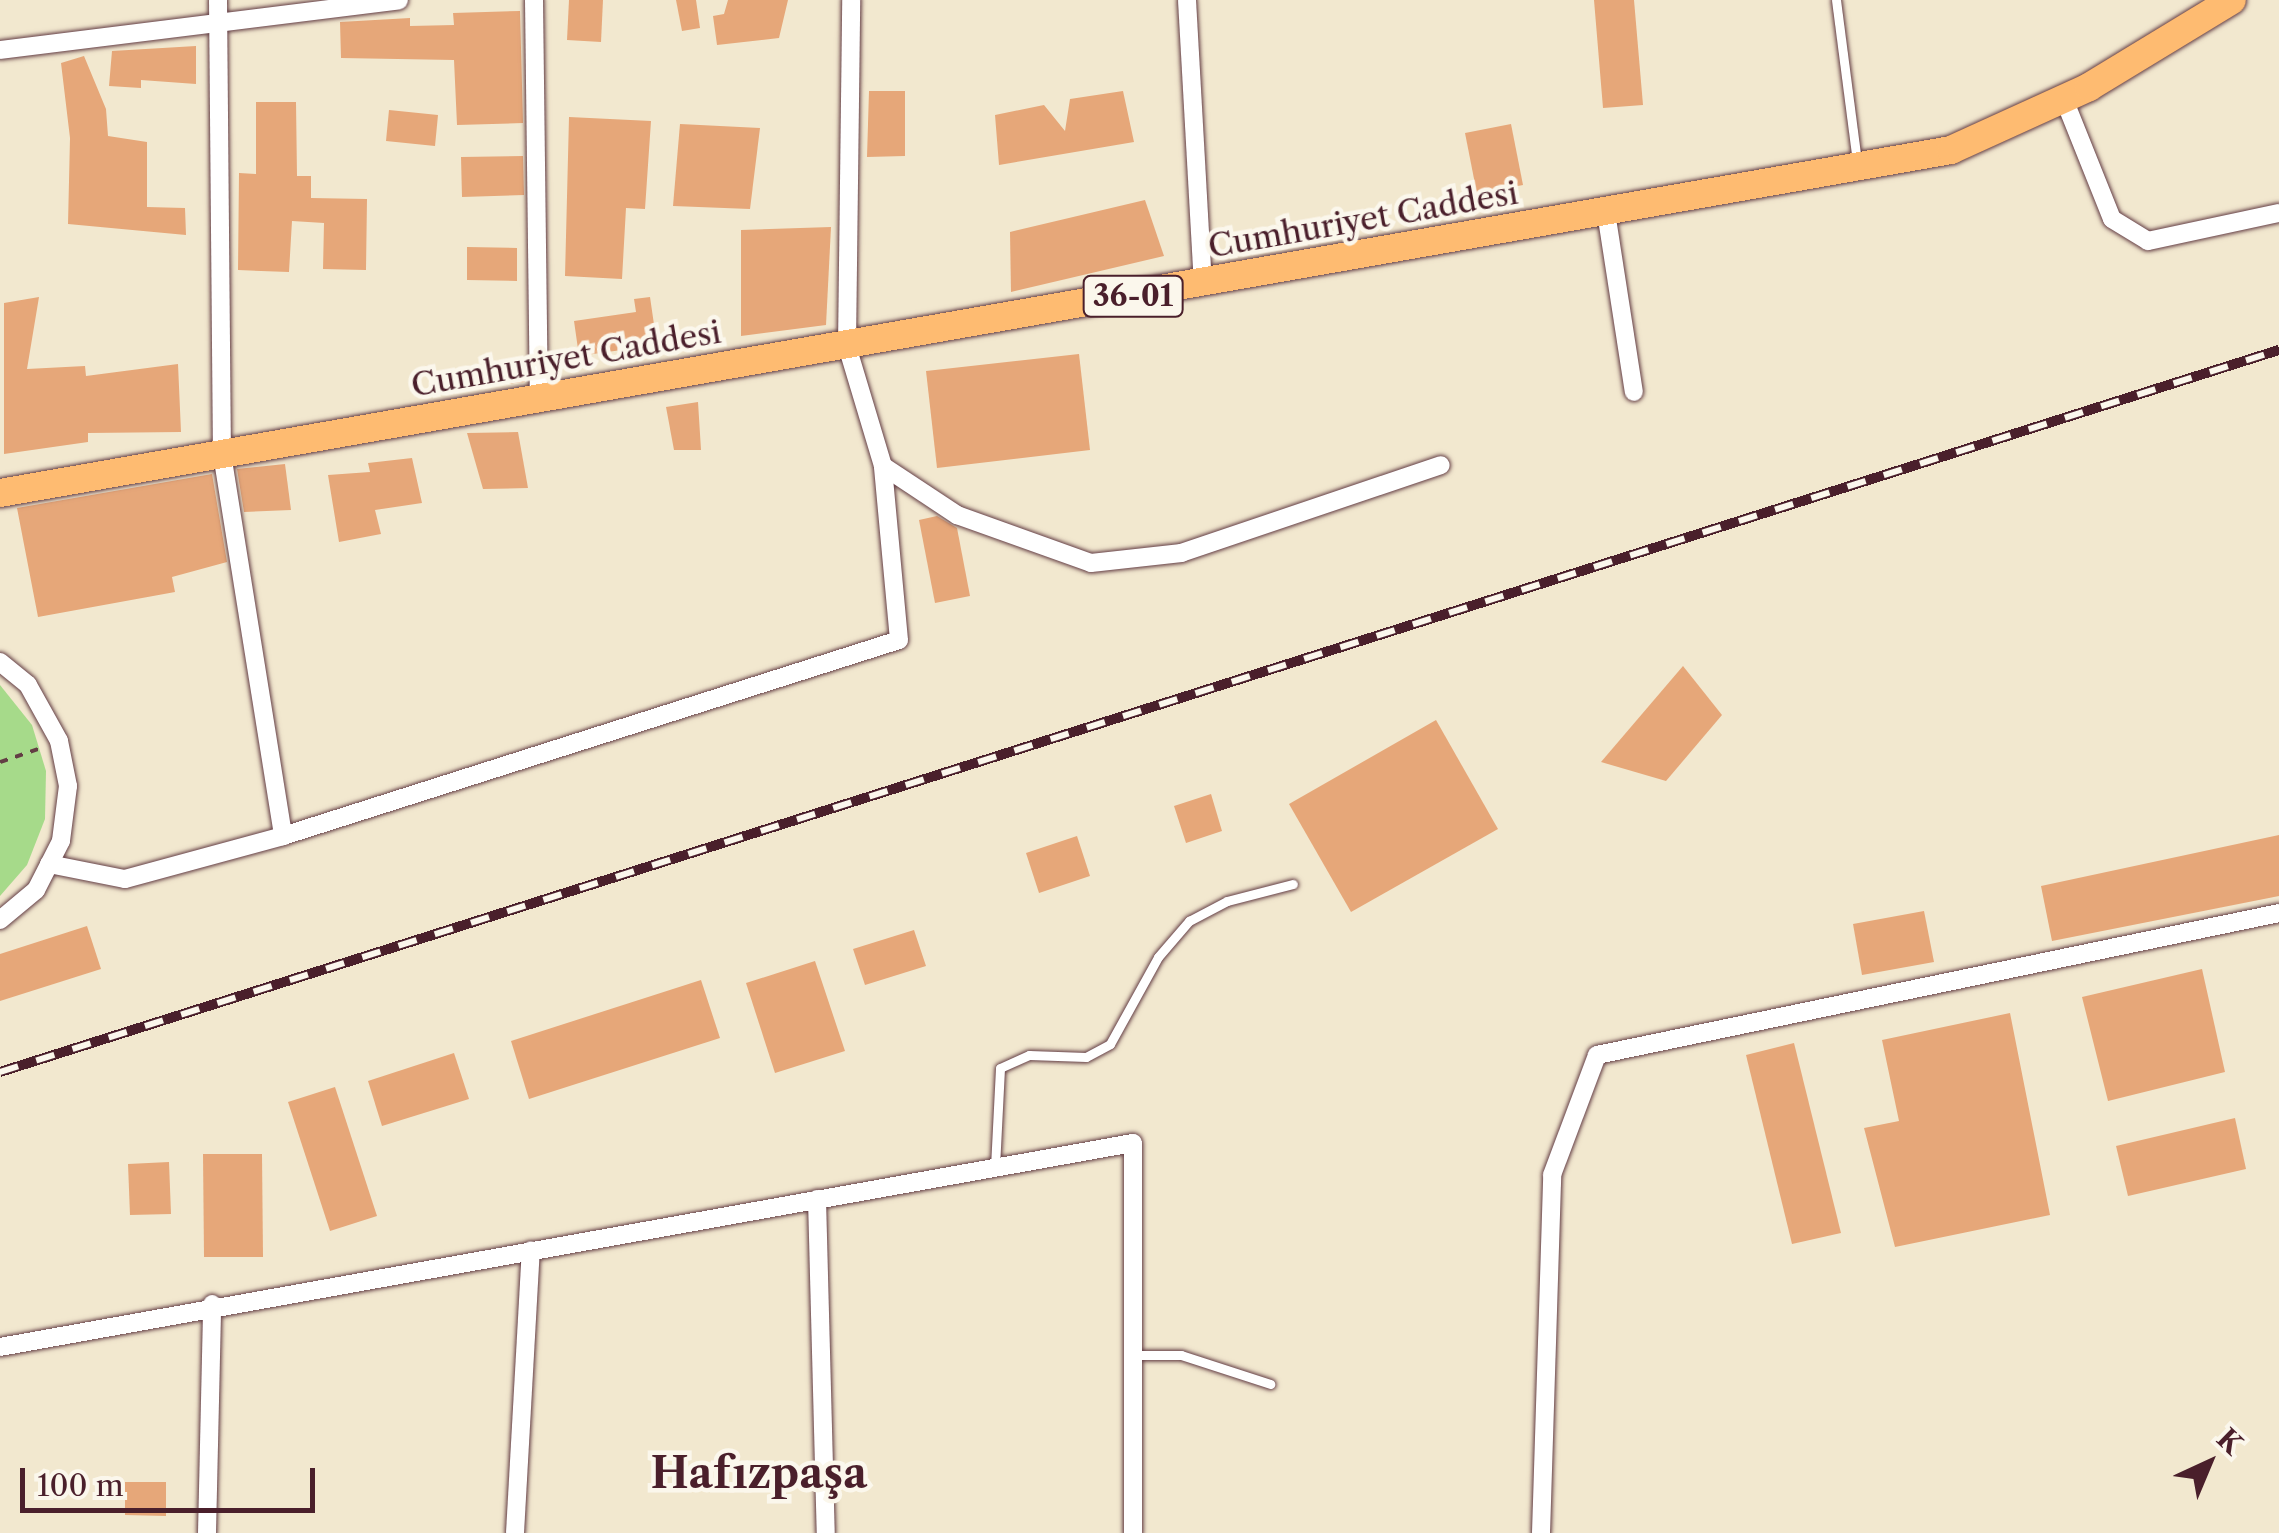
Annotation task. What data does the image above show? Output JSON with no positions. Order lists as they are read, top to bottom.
{
  "streets": {
    "main road": ["Cumhuriyet Caddesi", "36-01"]
  },
  "districts": ["Hafızpaşa"],
  "scale_bar": "100 m",
  "north": "top right"
}
